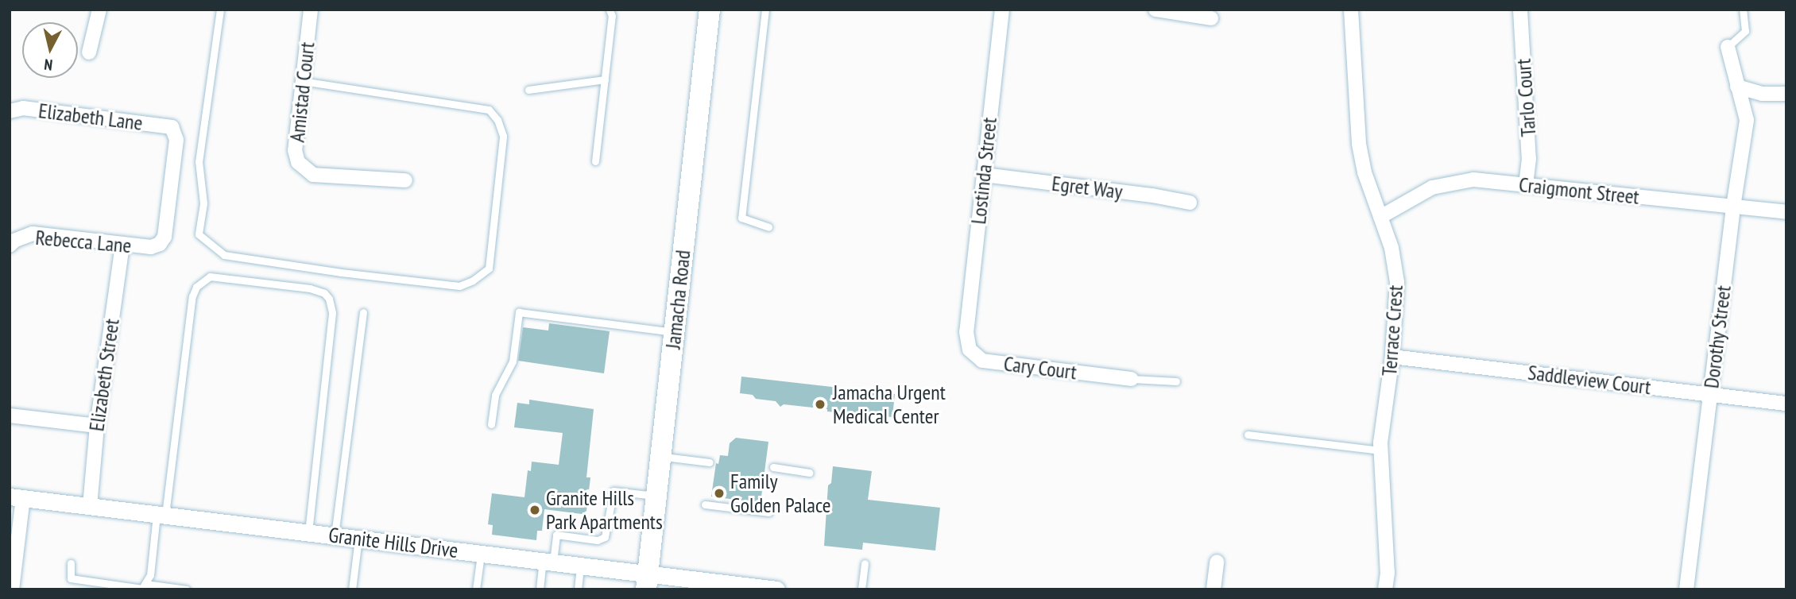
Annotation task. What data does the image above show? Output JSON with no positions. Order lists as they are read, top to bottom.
{
  "streets": {
    "main road": ["Jamacha Road"],
    "street": [
      "Amistad Court",
      "Tarlo Court",
      "Elizabeth Lane",
      "Lostinda Street",
      "Egret Way",
      "Craigmont Street",
      "Rebecca Lane",
      "Terrace Crest",
      "Dorothy Street",
      "Cary Court",
      "Elizabeth Street",
      "Saddleview Court",
      "Granite Hills Drive"
    ]
  },
  "crossings": [
    ["Tarlo Court", "Craigmont Street"],
    ["Elizabeth Lane", "Rebecca Lane"],
    ["Lostinda Street", "Egret Way"],
    ["Lostinda Street", "Cary Court"],
    ["Craigmont Street", "Terrace Crest"],
    ["Craigmont Street", "Dorothy Street"],
    ["Rebecca Lane", "Elizabeth Street"],
    ["Jamacha Road", "Granite Hills Drive"],
    ["Terrace Crest", "Saddleview Court"],
    ["Dorothy Street", "Saddleview Court"],
    ["Elizabeth Street", "Granite Hills Drive"]
  ],
  "places": ["Jamacha Urgent Medical Center", "Family Golden Palace", "Granite Hills Park Apartments"],
  "north": "bottom"
}
